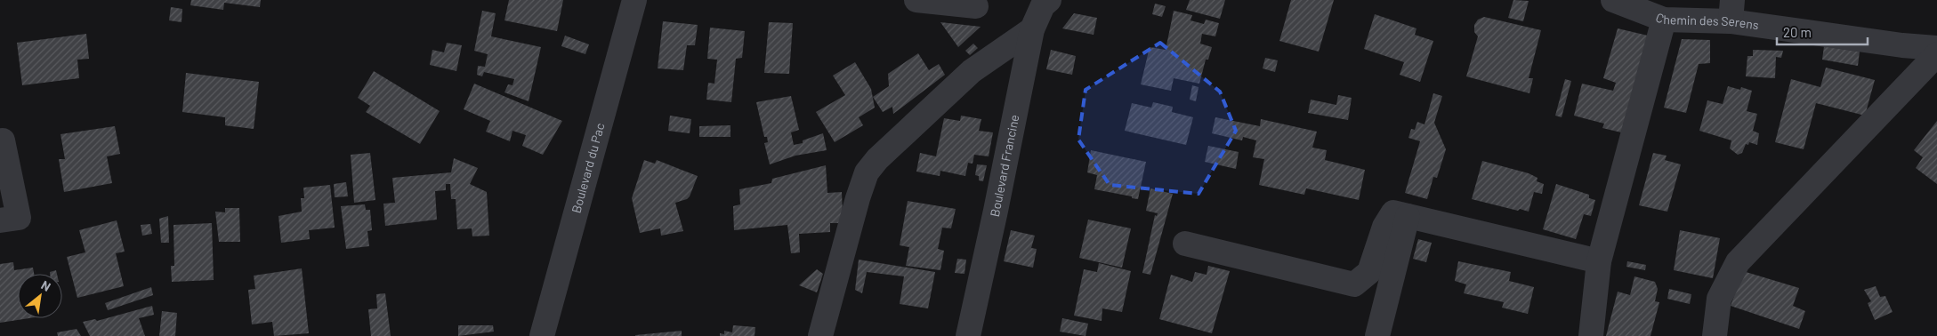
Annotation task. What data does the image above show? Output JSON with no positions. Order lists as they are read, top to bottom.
{
  "streets": {
    "street": ["Chemin des Serens", "Boulevard Francine", "Boulevard du Pac"]
  },
  "scale_bar": "20 m",
  "north": "top right"
}
